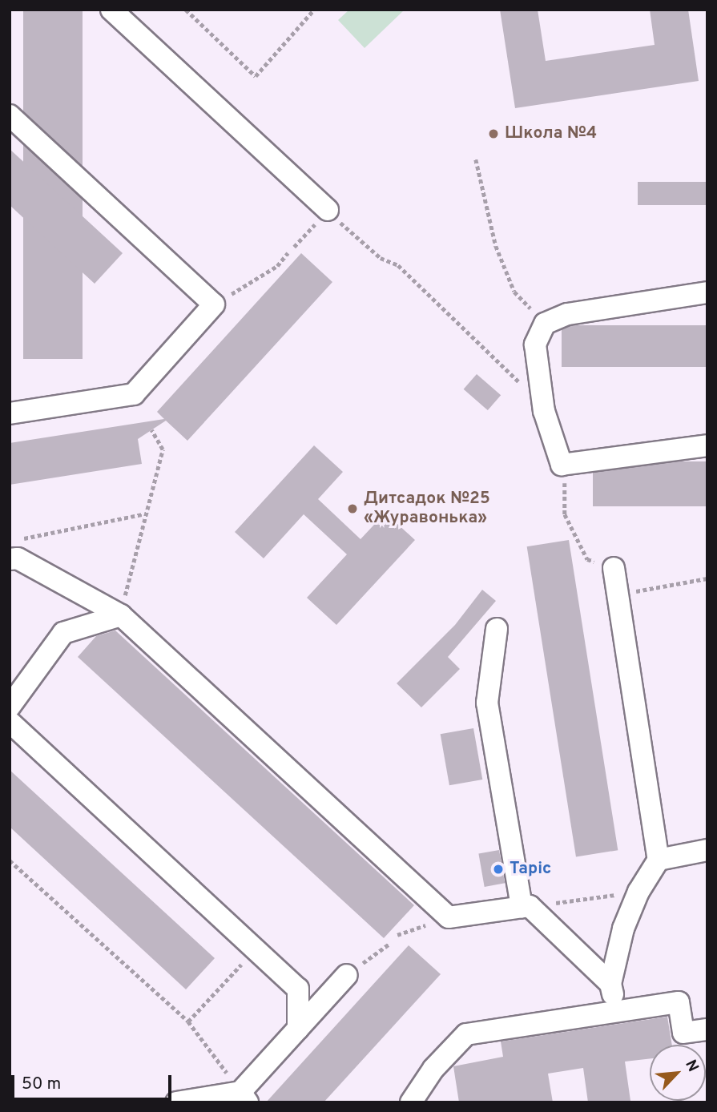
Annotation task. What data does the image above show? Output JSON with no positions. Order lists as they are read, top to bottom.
{
  "places": ["Школа №4", "Дитсадок №25 «Журавонька»", "Таріс"],
  "scale_bar": "50 m",
  "north": "top right"
}
